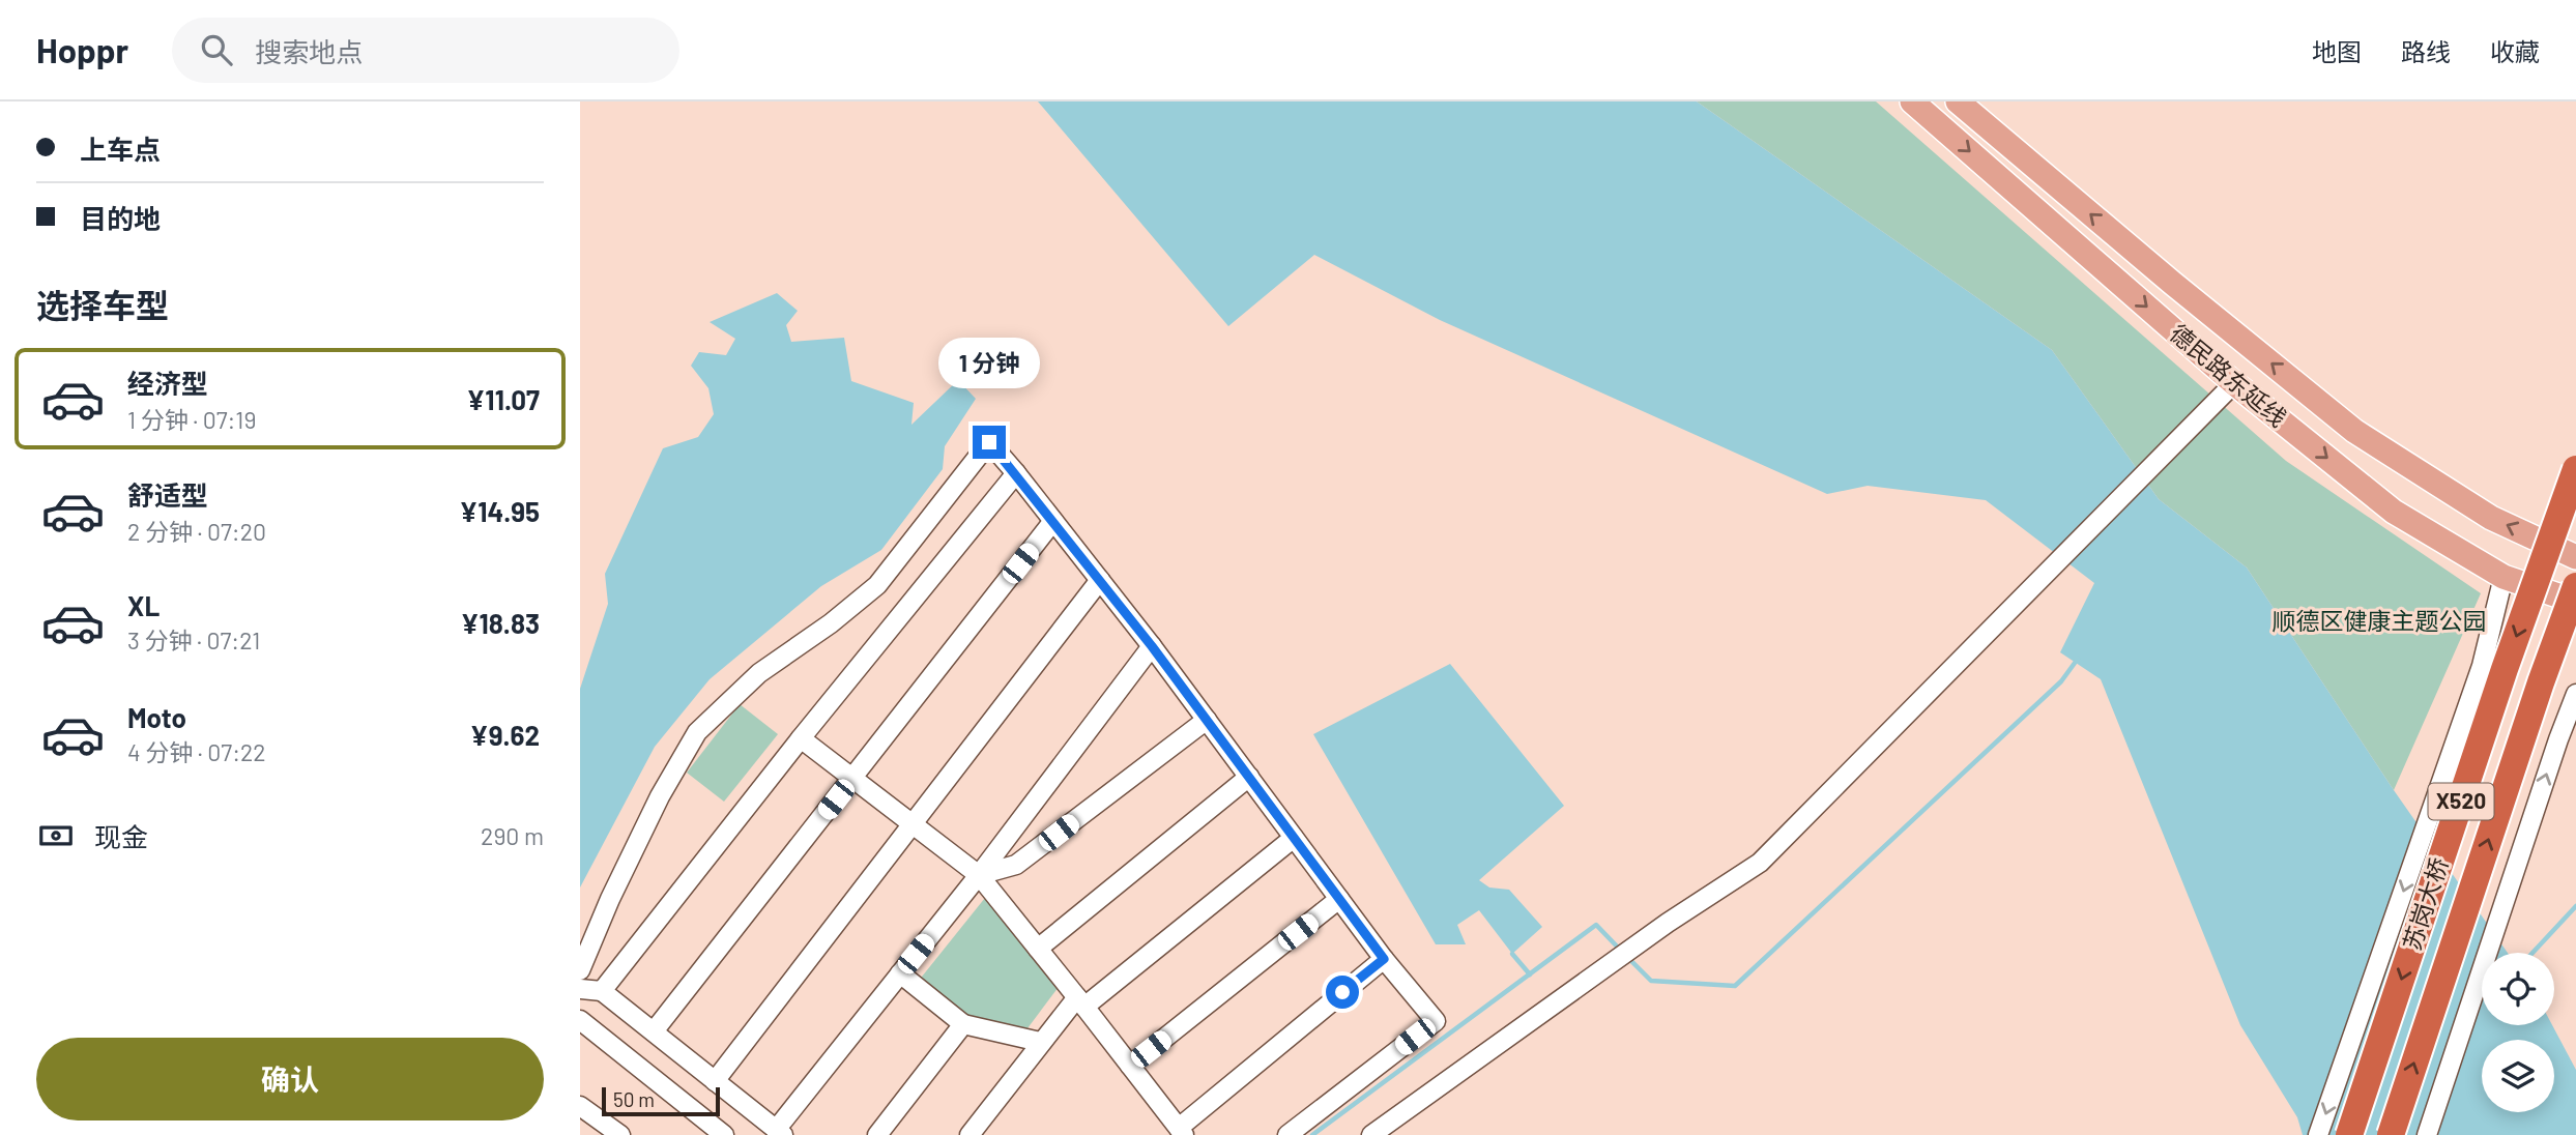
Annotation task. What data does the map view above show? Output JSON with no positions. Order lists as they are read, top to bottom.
{
  "streets": {
    "highway": ["X520", "苏岗大桥"],
    "main road": ["德民路东延线"]
  },
  "parks": ["顺德区健康主题公园"],
  "scale_bar": "50 m",
  "page": {
    "header": "Hoppr",
    "search": "搜索地点",
    "nav": ["地图", "路线", "收藏"],
    "banner": ["上车点", "目的地"],
    "heading": "选择车型",
    "bubble": "1 分钟",
    "list": [
      {
        "name": "经济型",
        "note": "1 分钟 · 07:19",
        "value": "¥11.07"
      },
      {
        "name": "舒适型",
        "note": "2 分钟 · 07:20",
        "value": "¥14.95"
      },
      {
        "name": "XL",
        "note": "3 分钟 · 07:21",
        "value": "¥18.83"
      },
      {
        "name": "Moto",
        "note": "4 分钟 · 07:22",
        "value": "¥9.62"
      }
    ],
    "pay": ["现金", "290 m"],
    "buttons": "确认",
    "scale": "50 m"
  }
}
